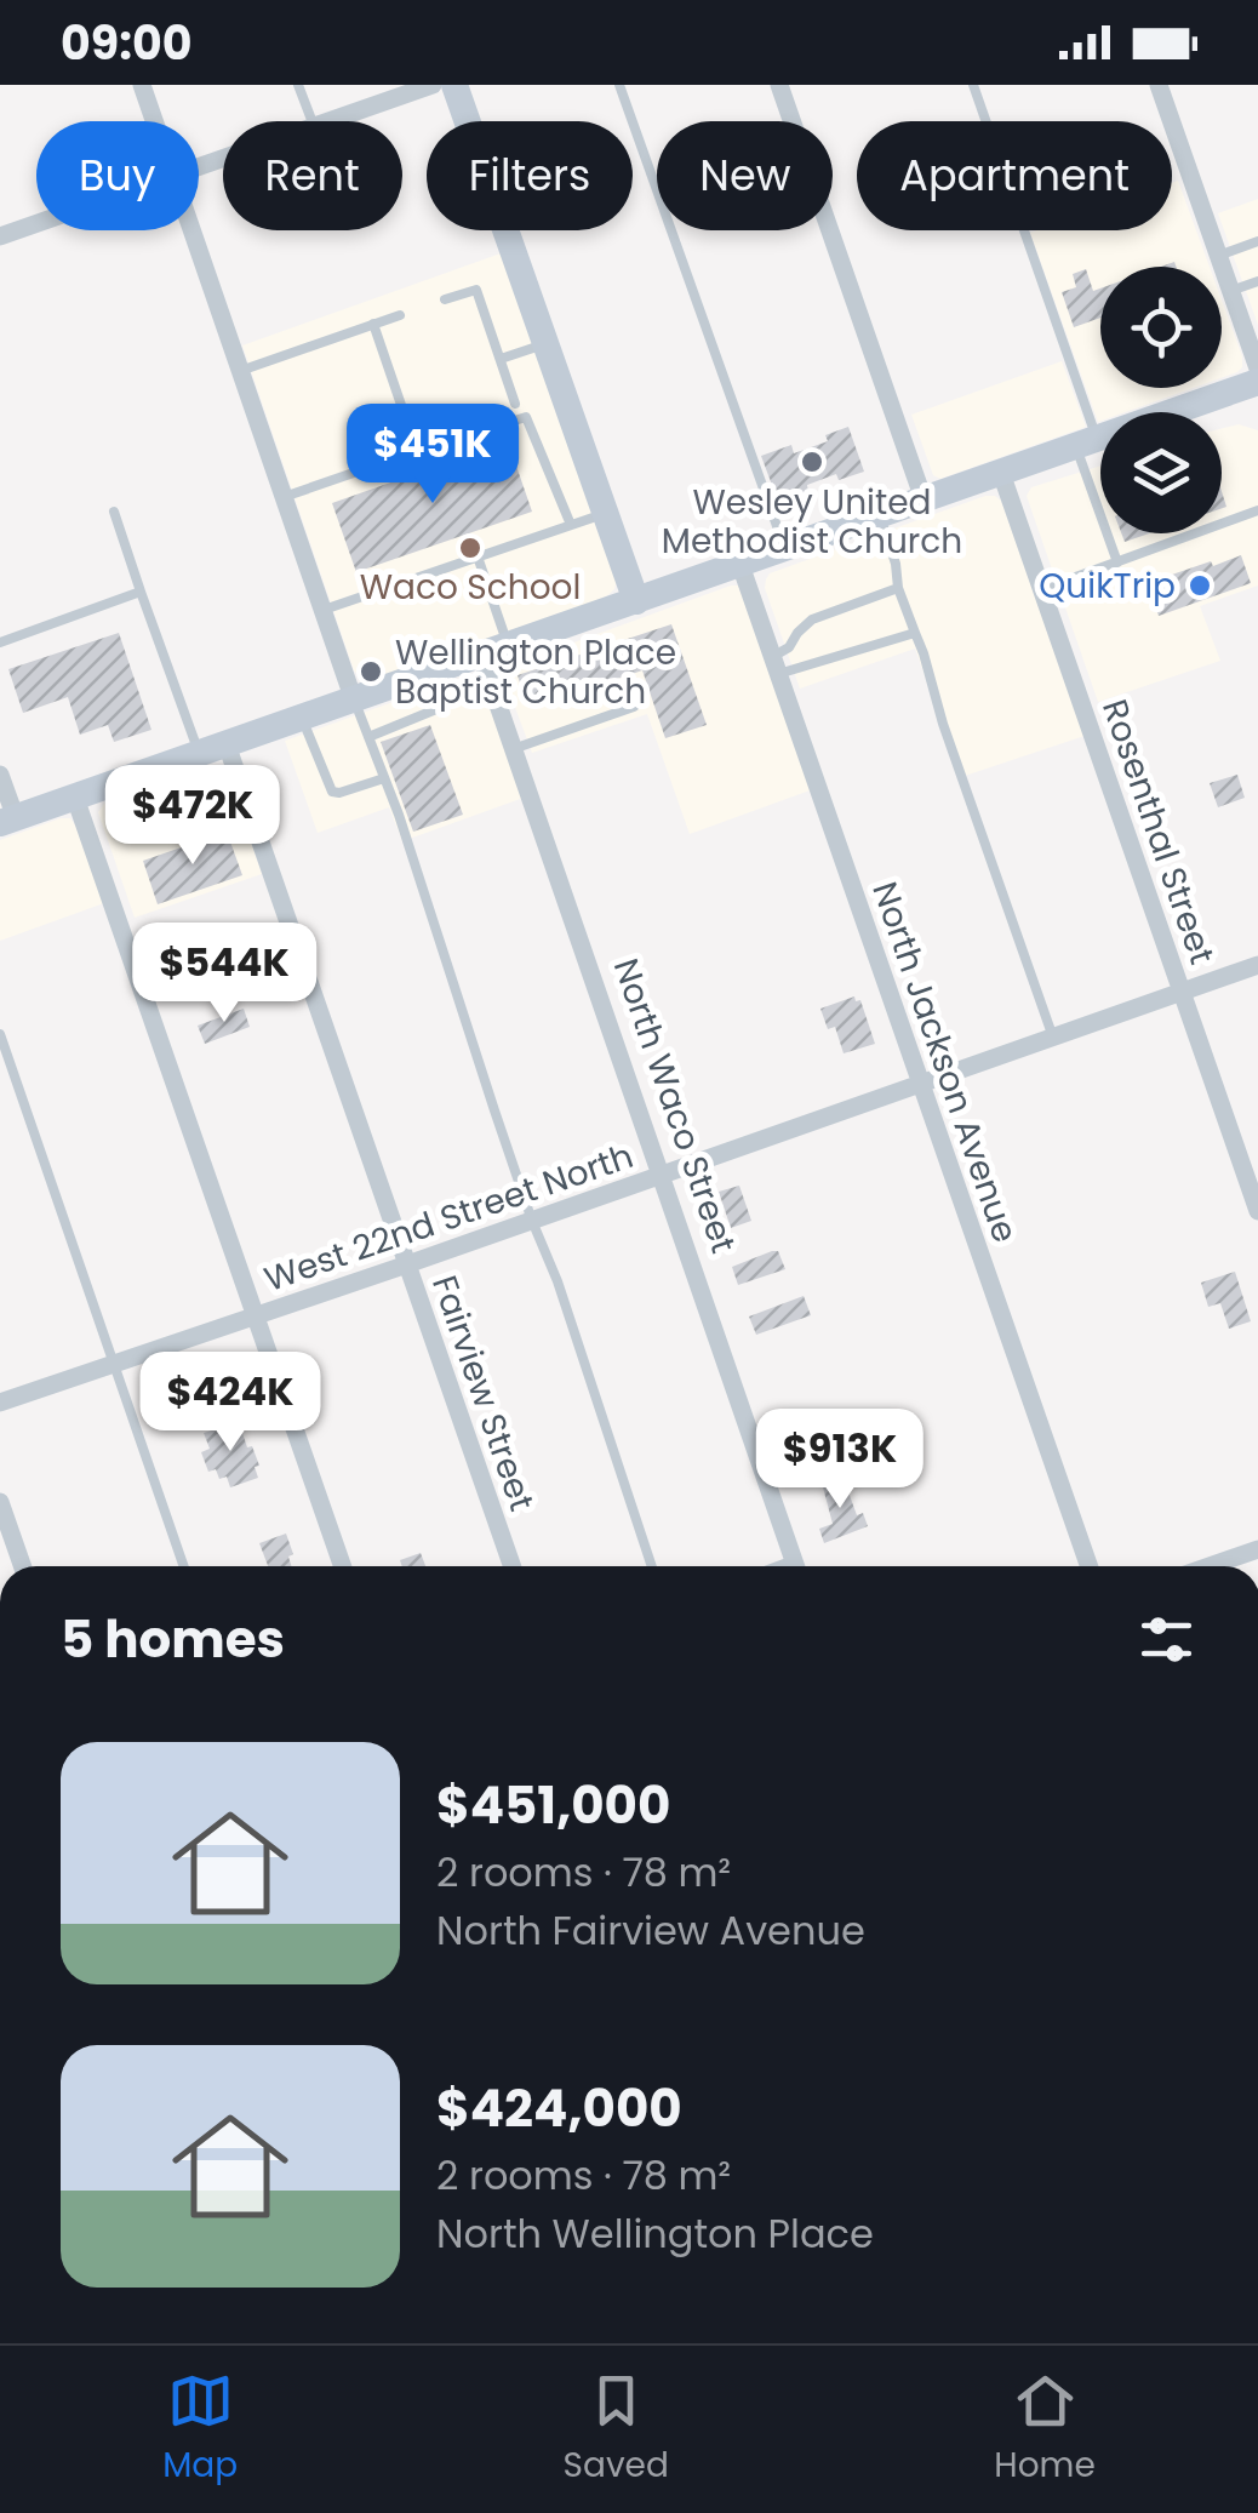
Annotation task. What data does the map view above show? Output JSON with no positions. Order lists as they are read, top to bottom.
{
  "streets": {
    "street": [
      "Rosenthal Street",
      "North Jackson Avenue",
      "North Waco Street",
      "West 22nd Street North",
      "Fairview Street"
    ]
  },
  "crossings": [
    ["Rosenthal Street", "West 22nd Street North"],
    ["North Jackson Avenue", "West 22nd Street North"],
    ["North Waco Street", "West 22nd Street North"],
    ["West 22nd Street North", "Fairview Street"]
  ],
  "places": [
    "Wesley United Methodist Church",
    "Waco School",
    "QuikTrip",
    "Wellington Place Baptist Church"
  ],
  "page": {
    "status": "09:00",
    "chip": [
      "Buy",
      "Rent",
      "Filters",
      "New",
      "Apartment"
    ],
    "price": [
      "$451K",
      "$472K",
      "$544K",
      "$424K",
      "$913K"
    ],
    "heading": "5 homes",
    "list": [
      {
        "name": "$451,000",
        "note": "2 rooms · 78 m² · North Fairview Avenue"
      },
      {
        "name": "$424,000",
        "note": "2 rooms · 78 m² · North Wellington Place"
      }
    ],
    "tabs": ["Map", "Saved", "Home"]
  }
}
